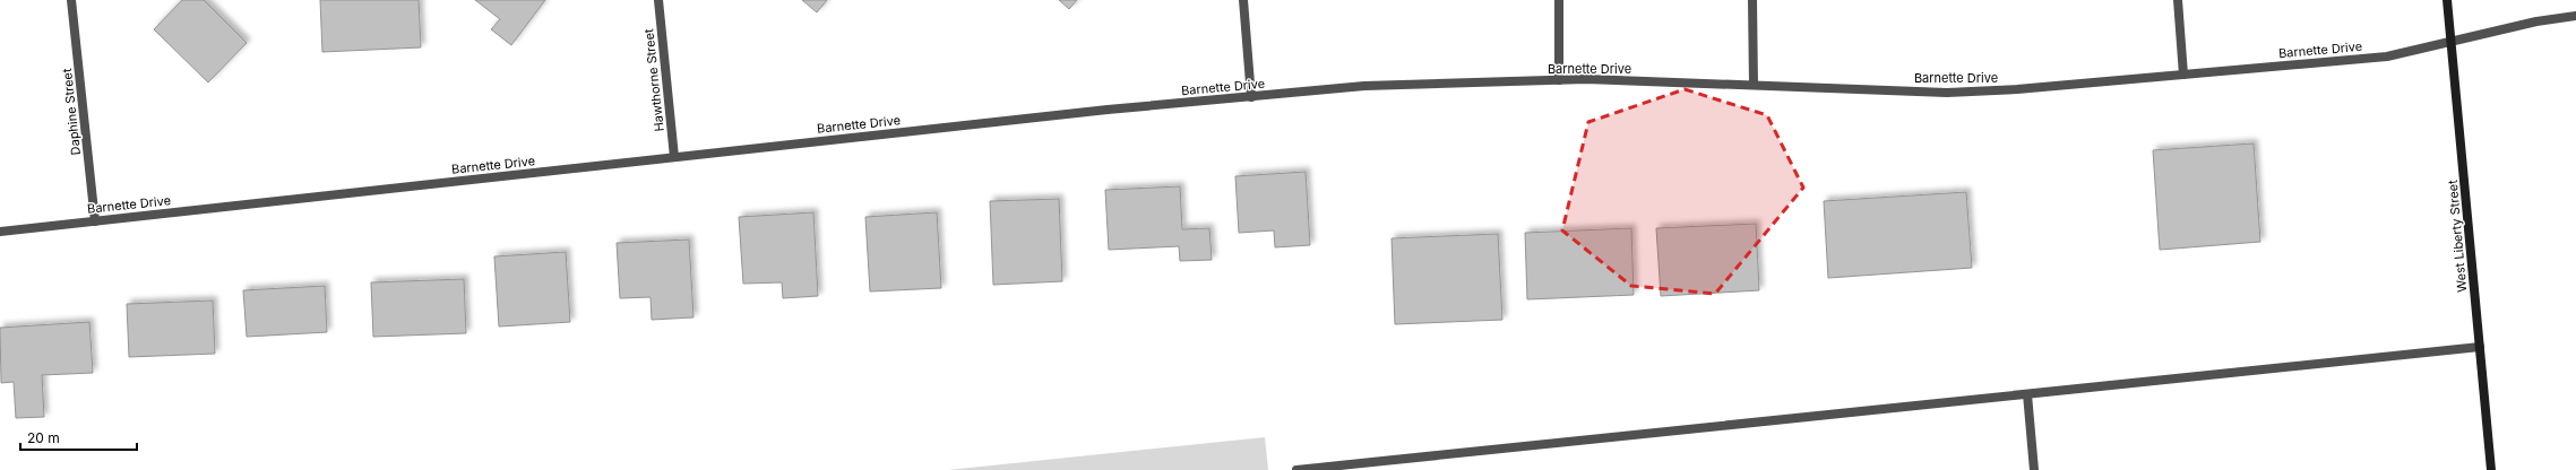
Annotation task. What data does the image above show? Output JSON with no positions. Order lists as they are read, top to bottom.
{
  "streets": {
    "main road": ["West Liberty Street"],
    "street": ["Barnette Drive", "Hawthorne Street", "Daphine Street"]
  },
  "crossings": [
    ["Barnette Drive", "Hawthorne Street"],
    ["Barnette Drive", "Daphine Street"],
    ["Barnette Drive", "West Liberty Street"]
  ],
  "scale_bar": "20 m"
}
